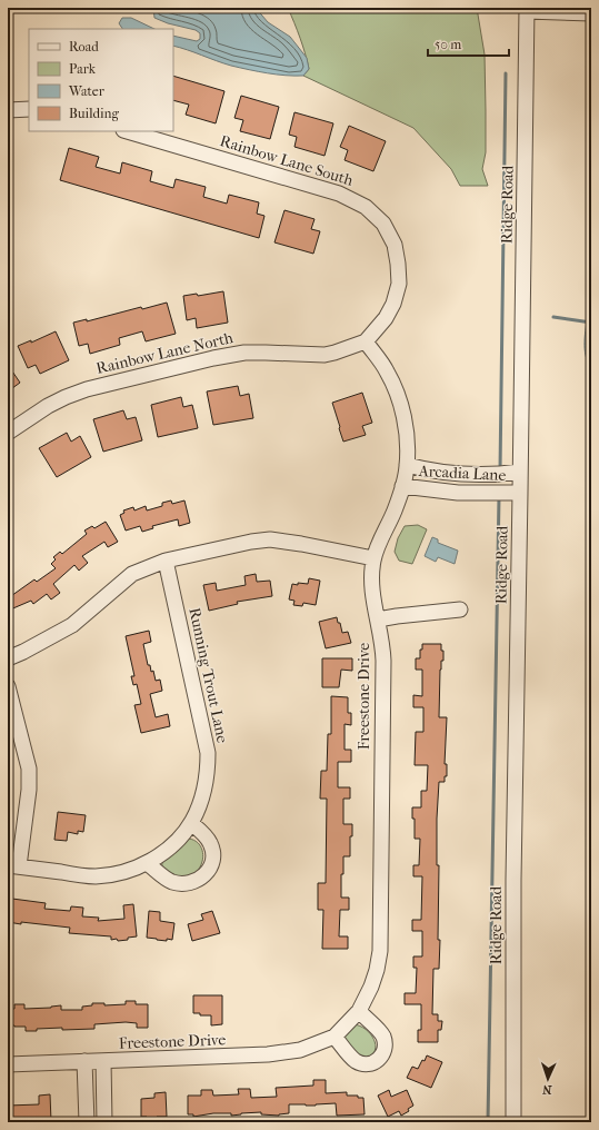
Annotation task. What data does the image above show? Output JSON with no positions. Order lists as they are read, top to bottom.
{
  "streets": {
    "street": [
      "Rainbow Lane South",
      "Ridge Road",
      "Rainbow Lane North",
      "Arcadia Lane",
      "Running Trout Lane",
      "Freestone Drive"
    ]
  },
  "crossings": [
    ["Rainbow Lane South", "Rainbow Lane North"],
    ["Rainbow Lane South", "Freestone Drive"],
    ["Ridge Road", "Arcadia Lane"],
    ["Rainbow Lane North", "Freestone Drive"],
    ["Arcadia Lane", "Freestone Drive"]
  ],
  "legend": [
    "Road",
    "Park",
    "Water",
    "Building"
  ],
  "scale_bar": "50 m",
  "north": "bottom"
}
